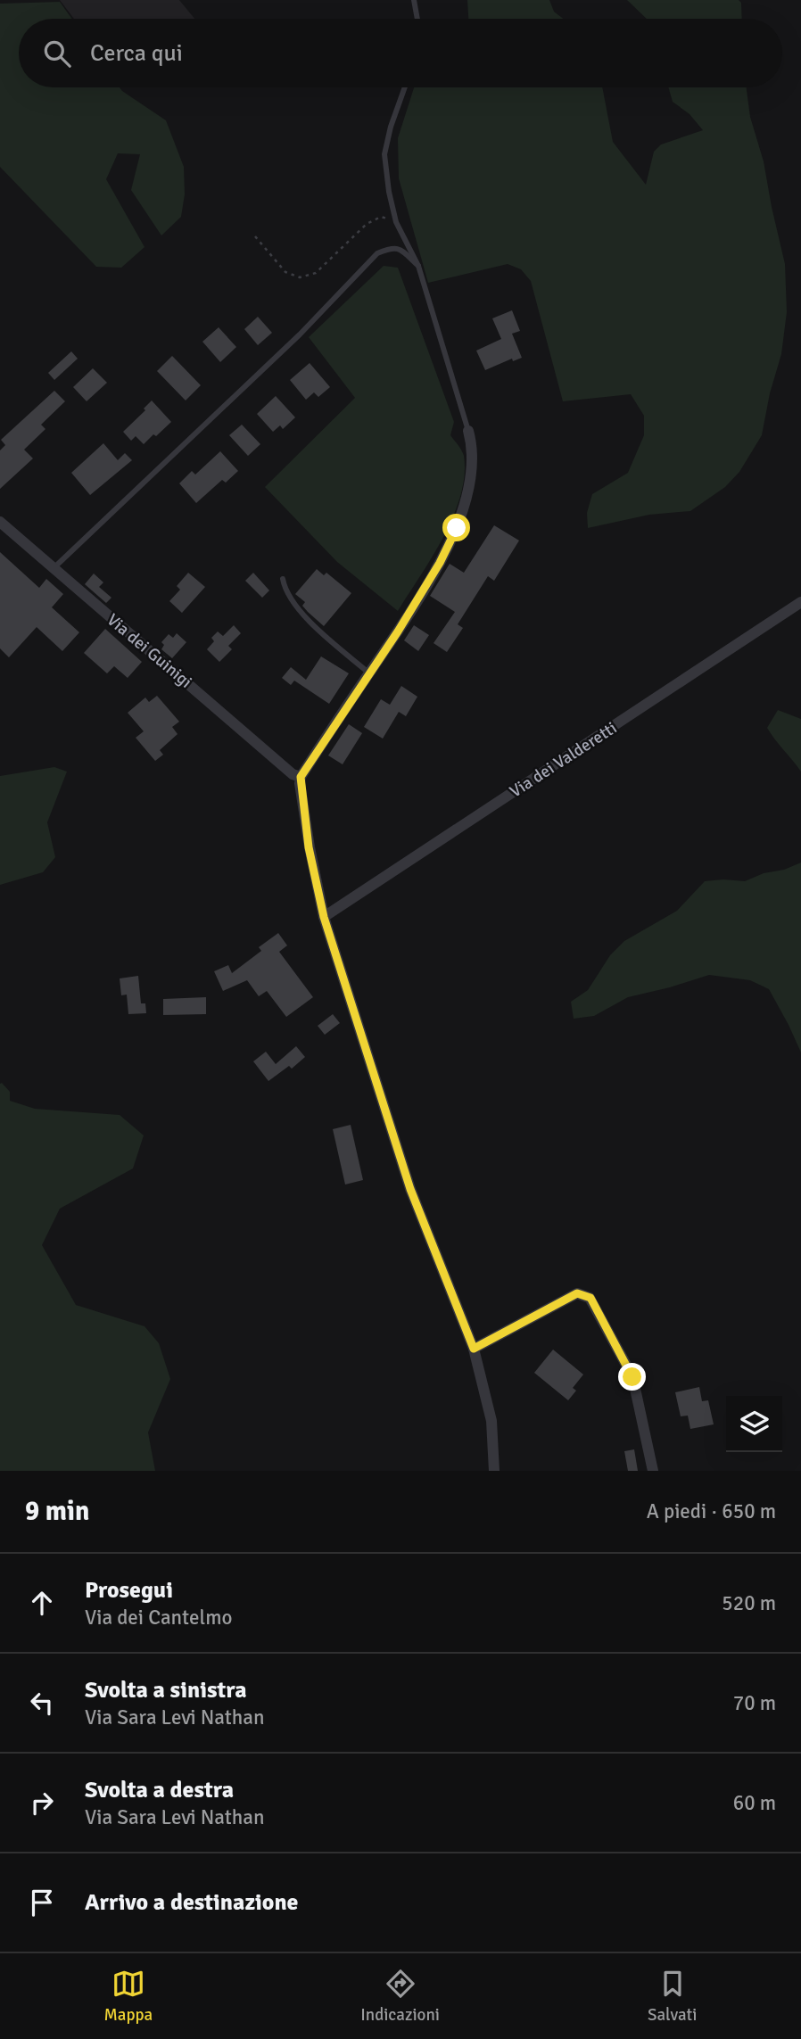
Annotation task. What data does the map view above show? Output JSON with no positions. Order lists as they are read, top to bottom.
{
  "streets": {
    "street": ["Via dei Guinigi", "Via dei Valderetti"]
  },
  "page": {
    "search": "Cerca qui",
    "heading": ["9 min", "A piedi · 650 m"],
    "list": [
      ["Prosegui", "Via dei Cantelmo", "520 m"],
      ["Svolta a sinistra", "Via Sara Levi Nathan", "70 m"],
      ["Svolta a destra", "Via Sara Levi Nathan", "60 m"],
      "Arrivo a destinazione"
    ],
    "nav": ["Mappa", "Indicazioni", "Salvati"]
  }
}
